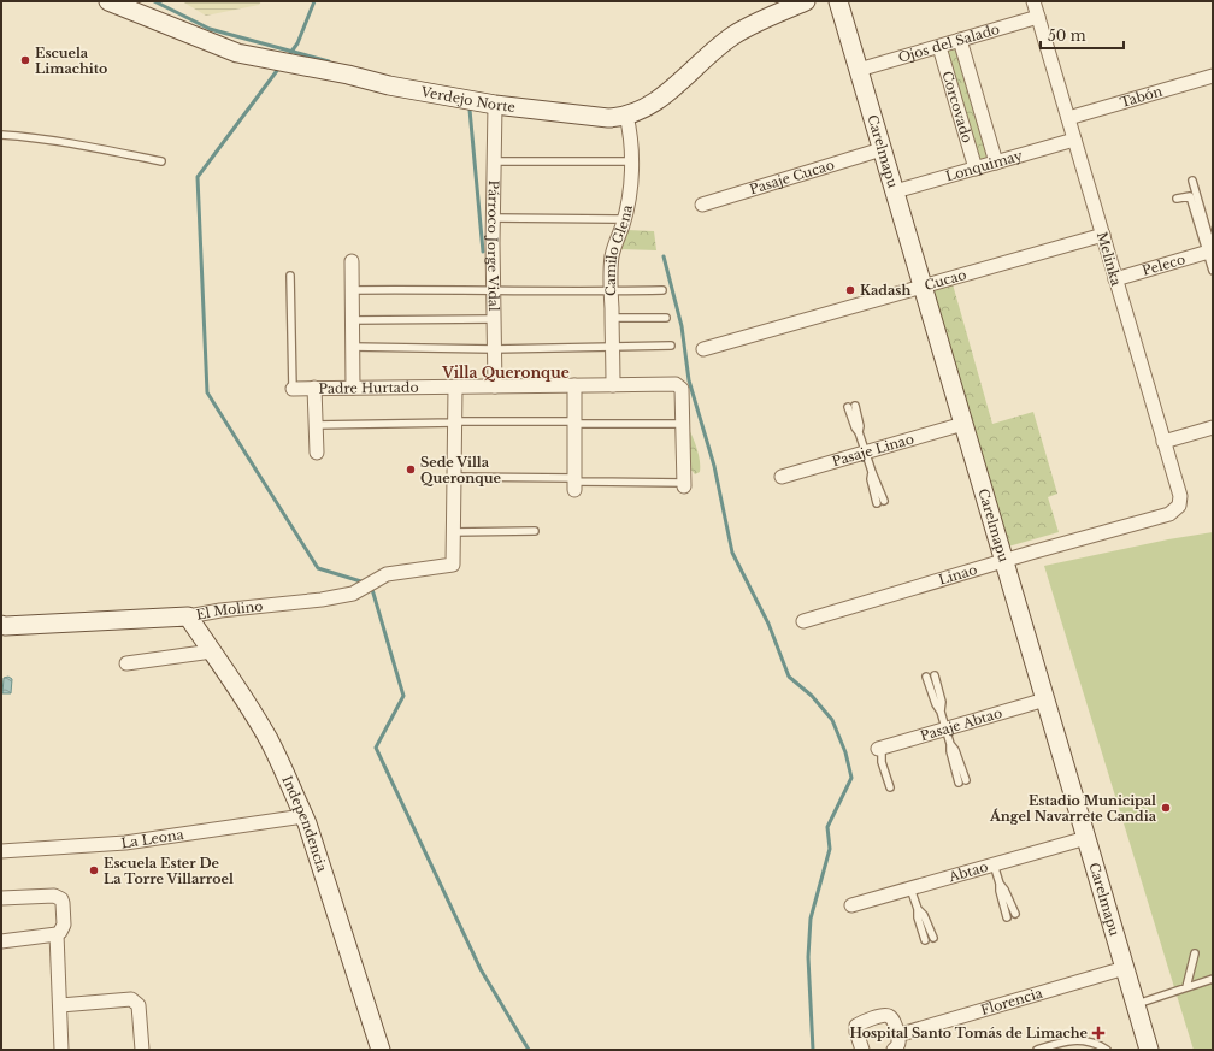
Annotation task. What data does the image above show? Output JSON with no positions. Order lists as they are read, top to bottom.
{
  "streets": {
    "street": [
      "Ojos del Salado",
      "Tabón",
      "Verdejo Norte",
      "Corcovado",
      "Carelmapu",
      "Lonquimay",
      "Pasaje Cucao",
      "Párroco Jorge Vidal",
      "Camilo Glena",
      "Melinka",
      "Peleco",
      "Cucao",
      "Padre Hurtado",
      "Pasaje Linao",
      "Linao",
      "El Molino",
      "Pasaje Abtao",
      "Independencia",
      "La Leona",
      "Abtao",
      "Florencia"
    ]
  },
  "crossings": [
    ["Ojos del Salado", "Corcovado"],
    ["Ojos del Salado", "Carelmapu"],
    ["Ojos del Salado", "Melinka"],
    ["Tabón", "Melinka"],
    ["Verdejo Norte", "Párroco Jorge Vidal"],
    ["Verdejo Norte", "Camilo Glena"],
    ["Corcovado", "Lonquimay"],
    ["Carelmapu", "Lonquimay"],
    ["Carelmapu", "Pasaje Cucao"],
    ["Carelmapu", "Cucao"],
    ["Carelmapu", "Pasaje Linao"],
    ["Carelmapu", "Linao"],
    ["Carelmapu", "Pasaje Abtao"],
    ["Carelmapu", "Abtao"],
    ["Carelmapu", "Florencia"],
    ["Lonquimay", "Melinka"],
    ["Párroco Jorge Vidal", "Padre Hurtado"],
    ["Camilo Glena", "Padre Hurtado"],
    ["Melinka", "Peleco"],
    ["Melinka", "Cucao"],
    ["Melinka", "Linao"],
    ["El Molino", "Independencia"],
    ["Independencia", "La Leona"]
  ],
  "districts": ["Villa Queronque"],
  "places": {
    "other": [
      "Escuela Limachito",
      "Kadash",
      "Sede Villa Queronque",
      "Estadio Municipal Ángel Navarrete Candia",
      "Escuela Ester De La Torre Villarroel"
    ],
    "health": ["Hospital Santo Tomás de Limache"]
  },
  "scale_bar": "50 m"
}
